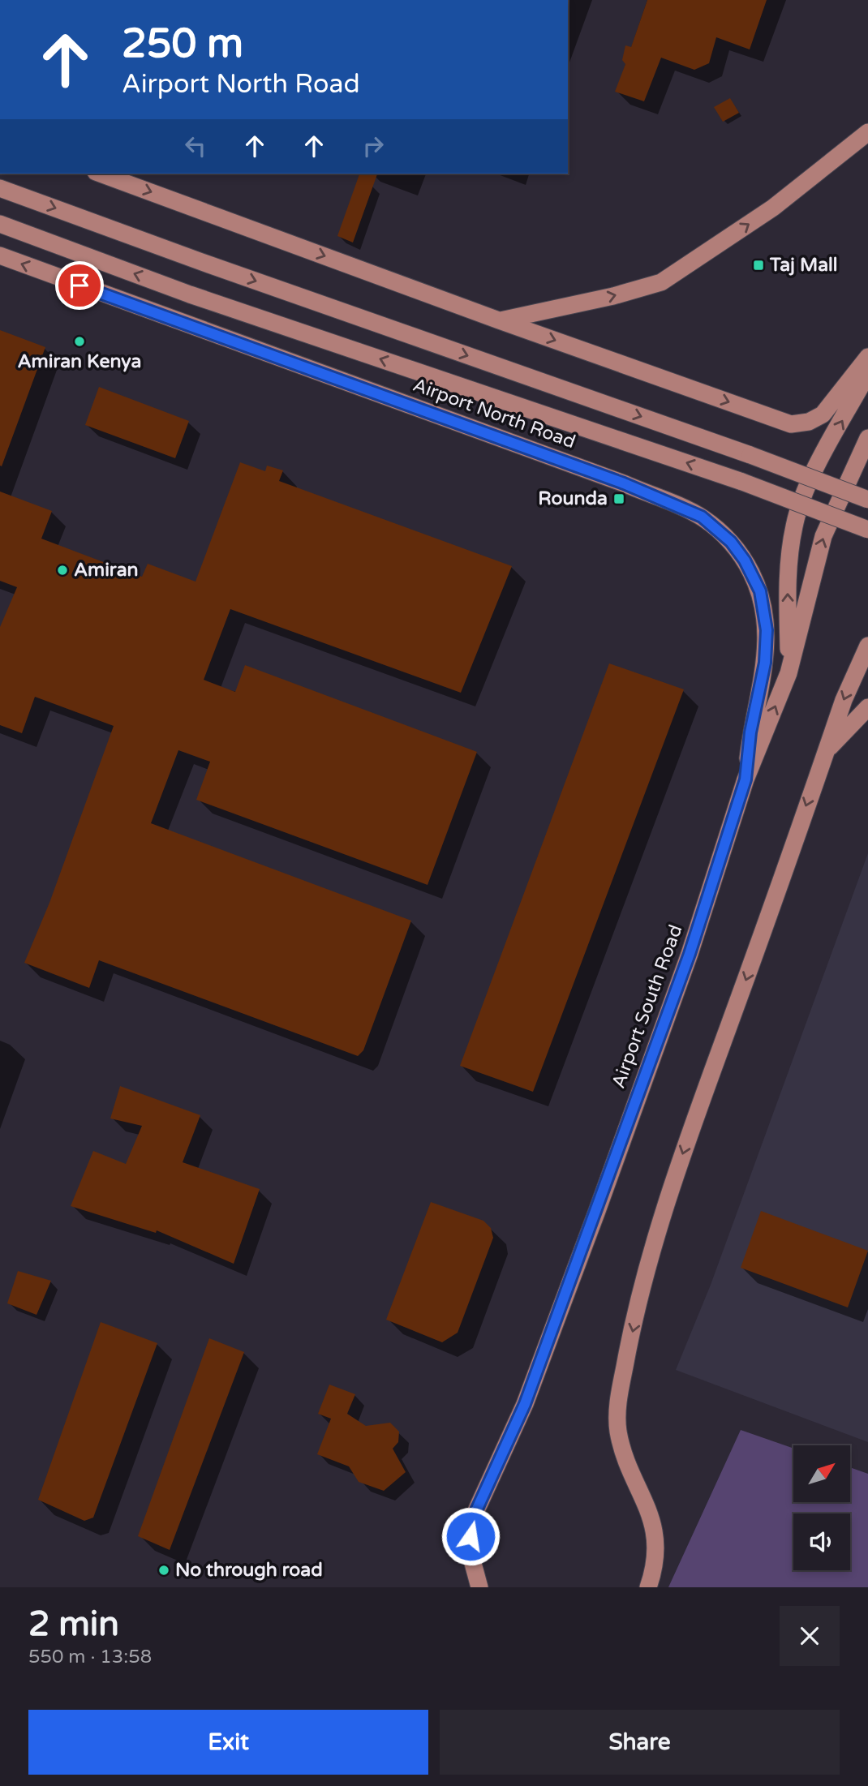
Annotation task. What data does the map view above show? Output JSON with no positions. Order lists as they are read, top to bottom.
{
  "streets": {
    "main road": ["Airport North Road", "Airport South Road"]
  },
  "crossings": [
    ["Airport North Road", "Airport South Road"]
  ],
  "places": {
    "transit": ["Taj Mall", "Rounda"],
    "other": ["Amiran Kenya", "Amiran", "No through road"]
  },
  "north": "top right",
  "page": {
    "turn": ["250 m", "Airport North Road"],
    "heading": ["2 min", "550 m · 13:58"],
    "buttons": ["Exit", "Share"]
  }
}
